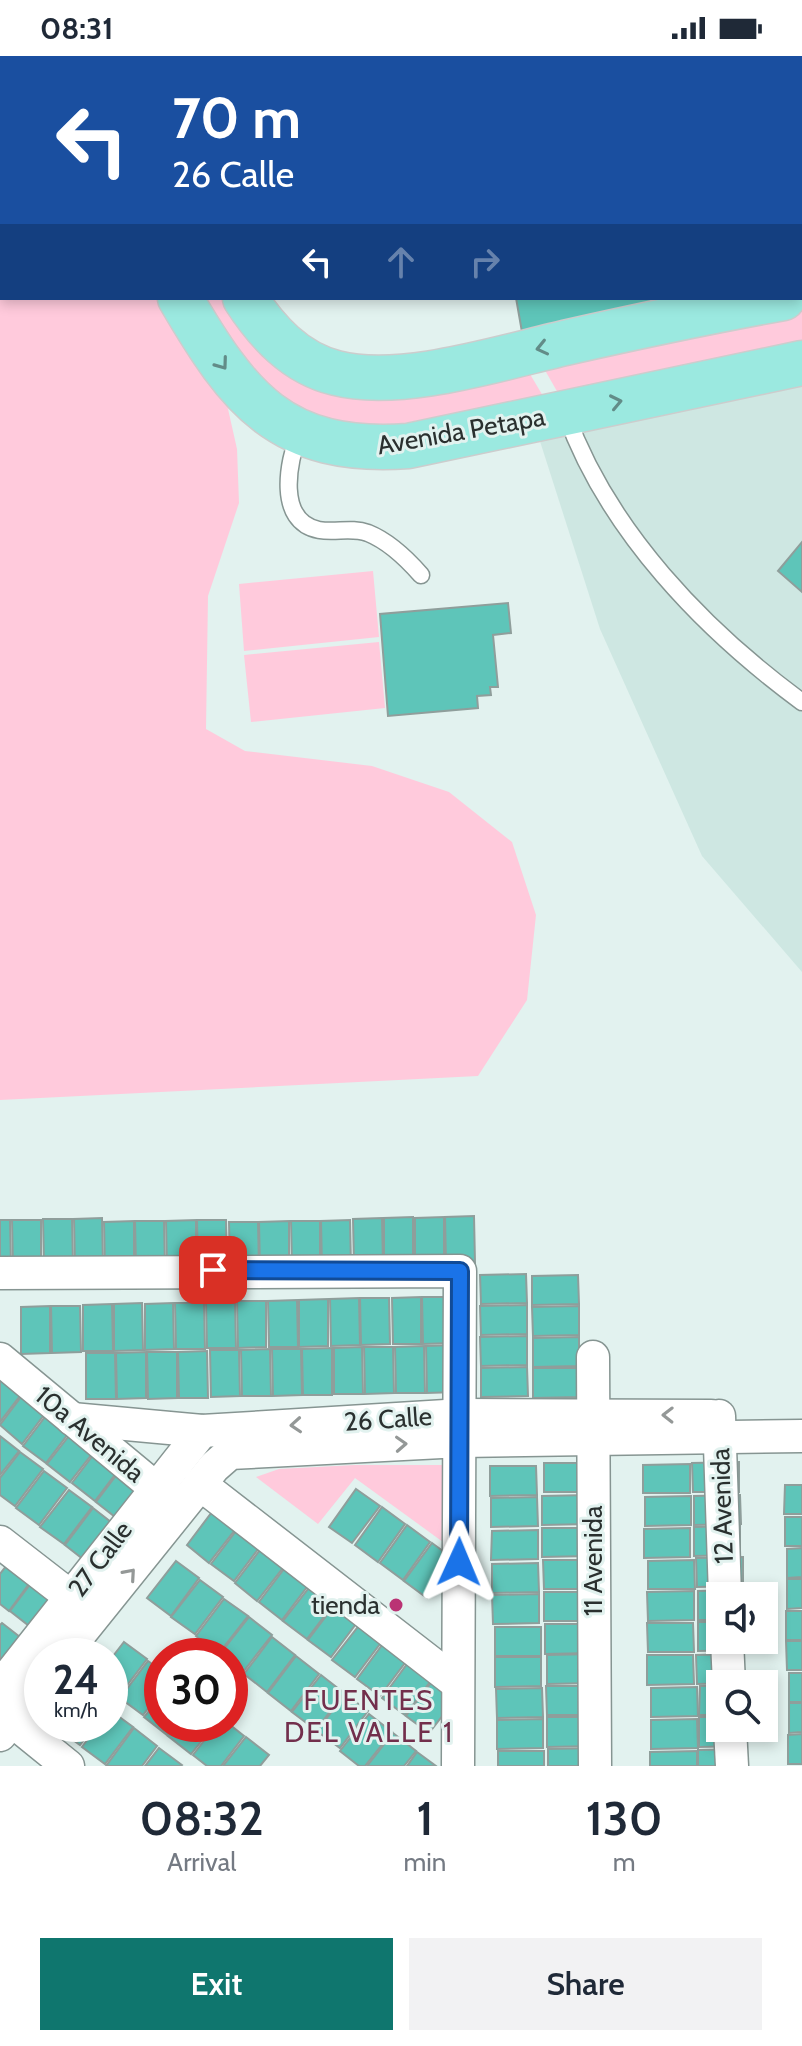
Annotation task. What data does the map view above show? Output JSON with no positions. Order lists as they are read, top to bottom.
{
  "streets": {
    "main road": ["Avenida Petapa"],
    "street": [
      "26 Calle",
      "10a Avenida",
      "12 Avenida",
      "27 Calle",
      "11 Avenida"
    ]
  },
  "crossings": [
    ["26 Calle", "10a Avenida"],
    ["26 Calle", "12 Avenida"],
    ["26 Calle", "27 Calle"],
    ["26 Calle", "11 Avenida"],
    ["10a Avenida", "27 Calle"]
  ],
  "one_way": ["Avenida Petapa"],
  "districts": ["FUENTES DEL VALLE 1"],
  "places": ["tienda"],
  "page": {
    "status": "08:31",
    "turn": ["70 m", "26 Calle"],
    "speed": "24 km/h",
    "limit": "30",
    "eta": [
      "08:32",
      "Arrival",
      "1",
      "min",
      "130",
      "m"
    ],
    "buttons": ["Exit", "Share"]
  }
}
